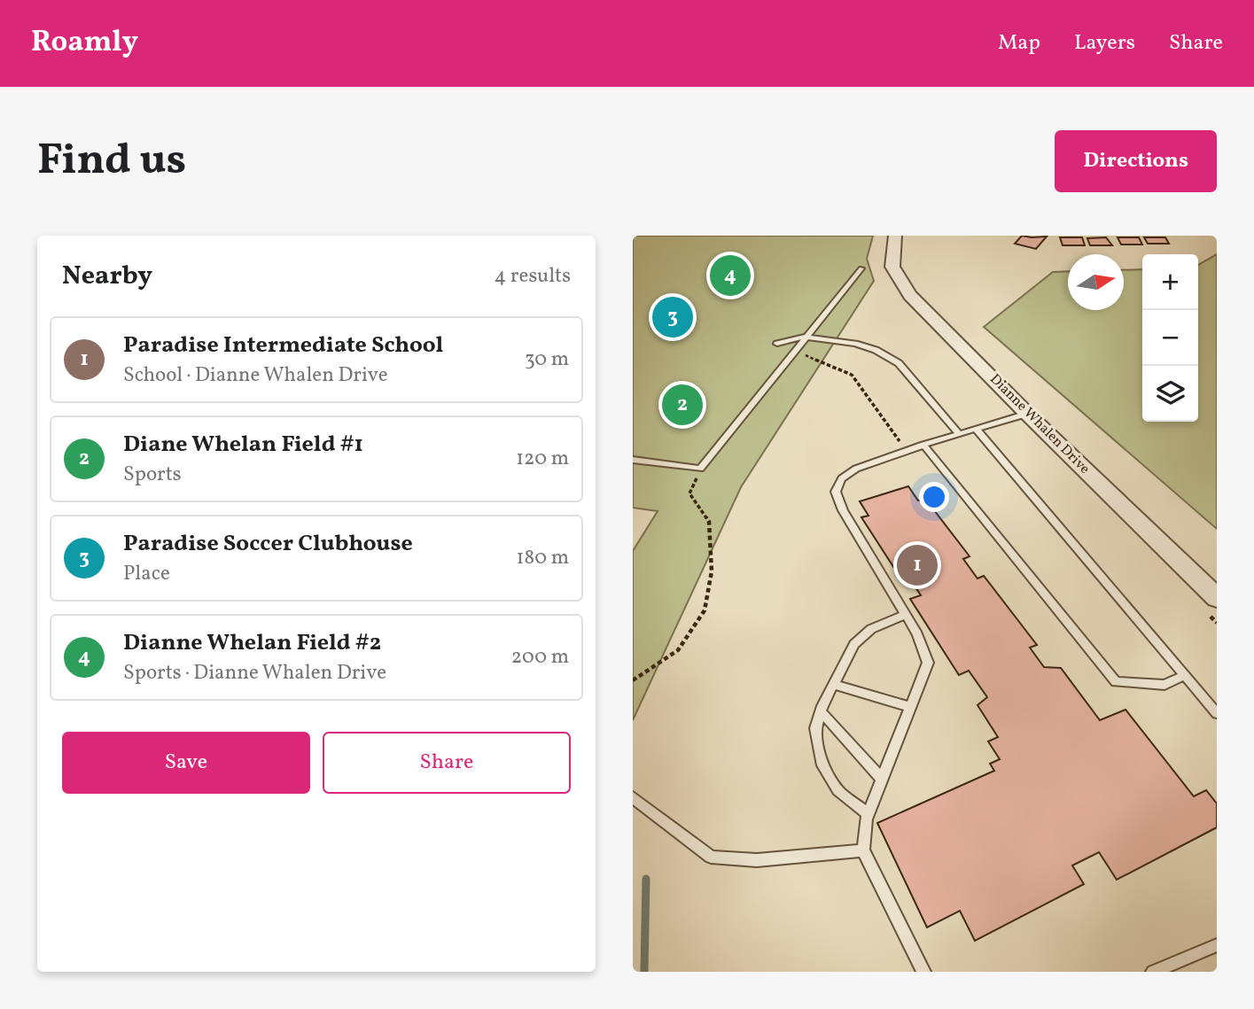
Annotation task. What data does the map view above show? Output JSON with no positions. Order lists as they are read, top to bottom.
{
  "streets": {
    "street": ["Dianne Whalen Drive"]
  },
  "north": "right",
  "page": {
    "header": "Roamly",
    "nav": ["Map", "Layers", "Share"],
    "buttons": [
      "Directions",
      ["Save", "Share"]
    ],
    "title": "Find us",
    "heading": ["Nearby", "4 results"],
    "pins": [
      "4",
      "3",
      "2",
      "1"
    ],
    "map_buttons": ["+", "−"],
    "list": [
      {
        "mark": "1",
        "name": "Paradise Intermediate School",
        "note": "School · Dianne Whalen Drive",
        "value": "30 m"
      },
      {
        "mark": "2",
        "name": "Diane Whelan Field #1",
        "note": "Sports",
        "value": "120 m"
      },
      {
        "mark": "3",
        "name": "Paradise Soccer Clubhouse",
        "note": "Place",
        "value": "180 m"
      },
      {
        "mark": "4",
        "name": "Dianne Whelan Field #2",
        "note": "Sports · Dianne Whalen Drive",
        "value": "200 m"
      }
    ]
  }
}
